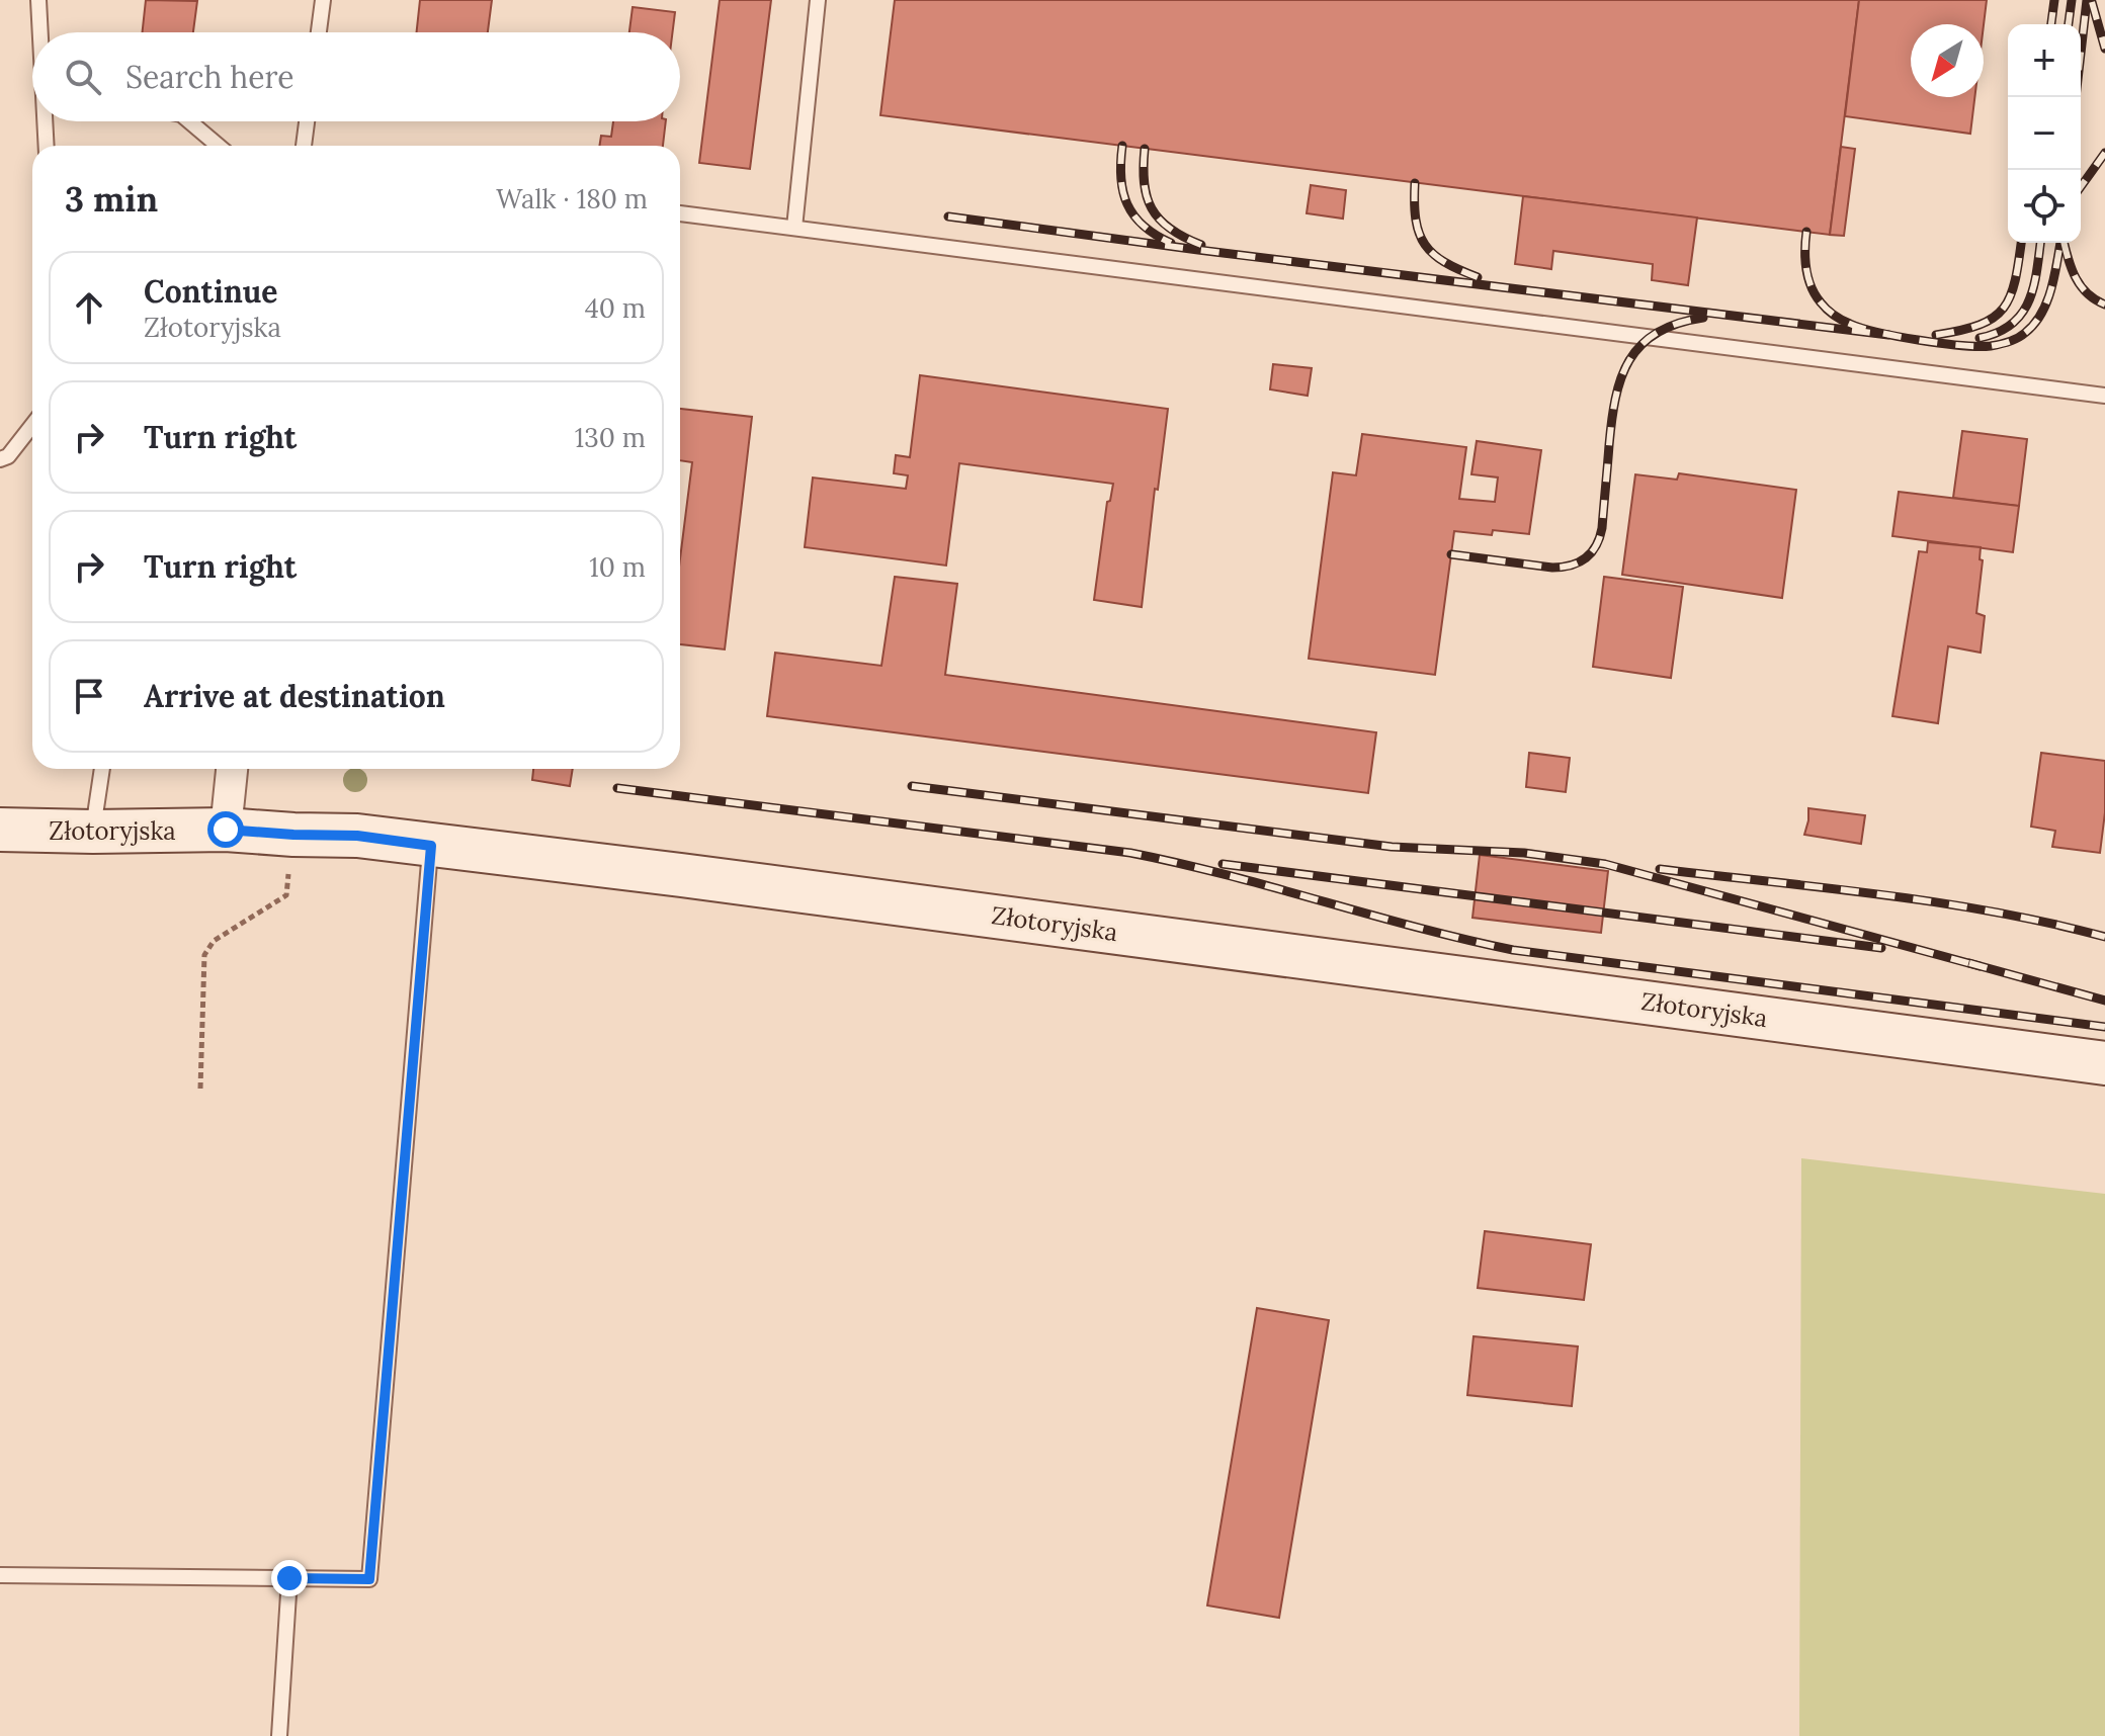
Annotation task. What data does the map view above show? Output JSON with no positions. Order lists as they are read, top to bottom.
{
  "streets": {
    "main road": ["Złotoryjska"]
  },
  "north": "bottom left",
  "page": {
    "map_buttons": ["+", "−"],
    "search": "Search here",
    "heading": ["3 min", "Walk · 180 m"],
    "list": [
      ["Continue", "Złotoryjska", "40 m"],
      ["Turn right", "130 m"],
      ["Turn right", "10 m"],
      "Arrive at destination"
    ]
  }
}
